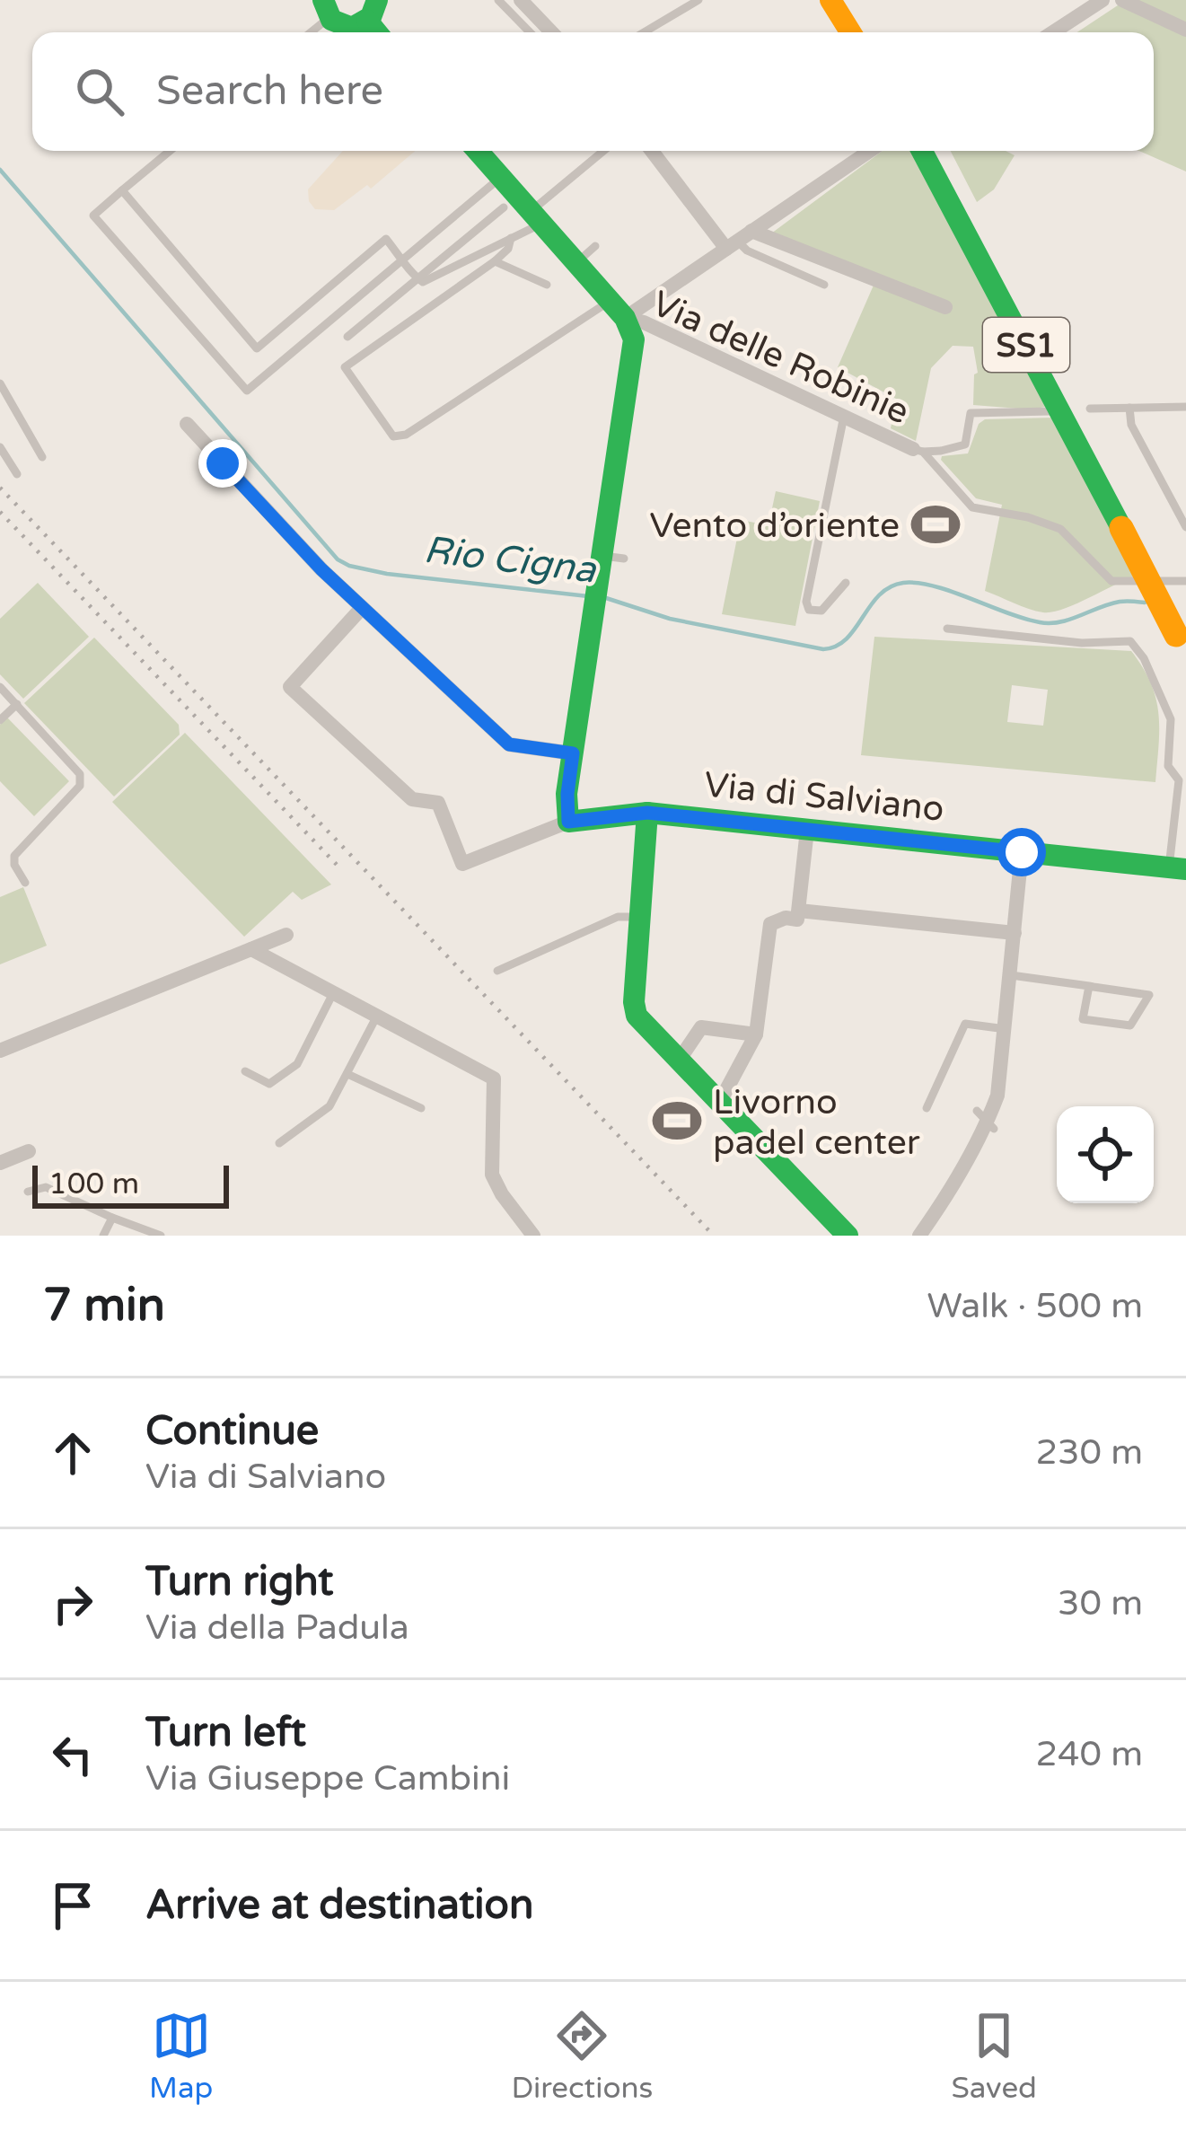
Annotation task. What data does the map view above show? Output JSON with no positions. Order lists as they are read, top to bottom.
{
  "streets": {
    "main road": ["SS1", "Via di Salviano"],
    "street": ["Via delle Robinie"]
  },
  "water": ["Rio Cigna"],
  "places": {
    "sports": ["Vento d’oriente", "Livorno padel center"]
  },
  "scale_bar": "100 m",
  "page": {
    "search": "Search here",
    "scale": "100 m",
    "heading": ["7 min", "Walk · 500 m"],
    "list": [
      ["Continue", "Via di Salviano", "230 m"],
      ["Turn right", "Via della Padula", "30 m"],
      ["Turn left", "Via Giuseppe Cambini", "240 m"],
      "Arrive at destination"
    ],
    "nav": ["Map", "Directions", "Saved"]
  }
}
